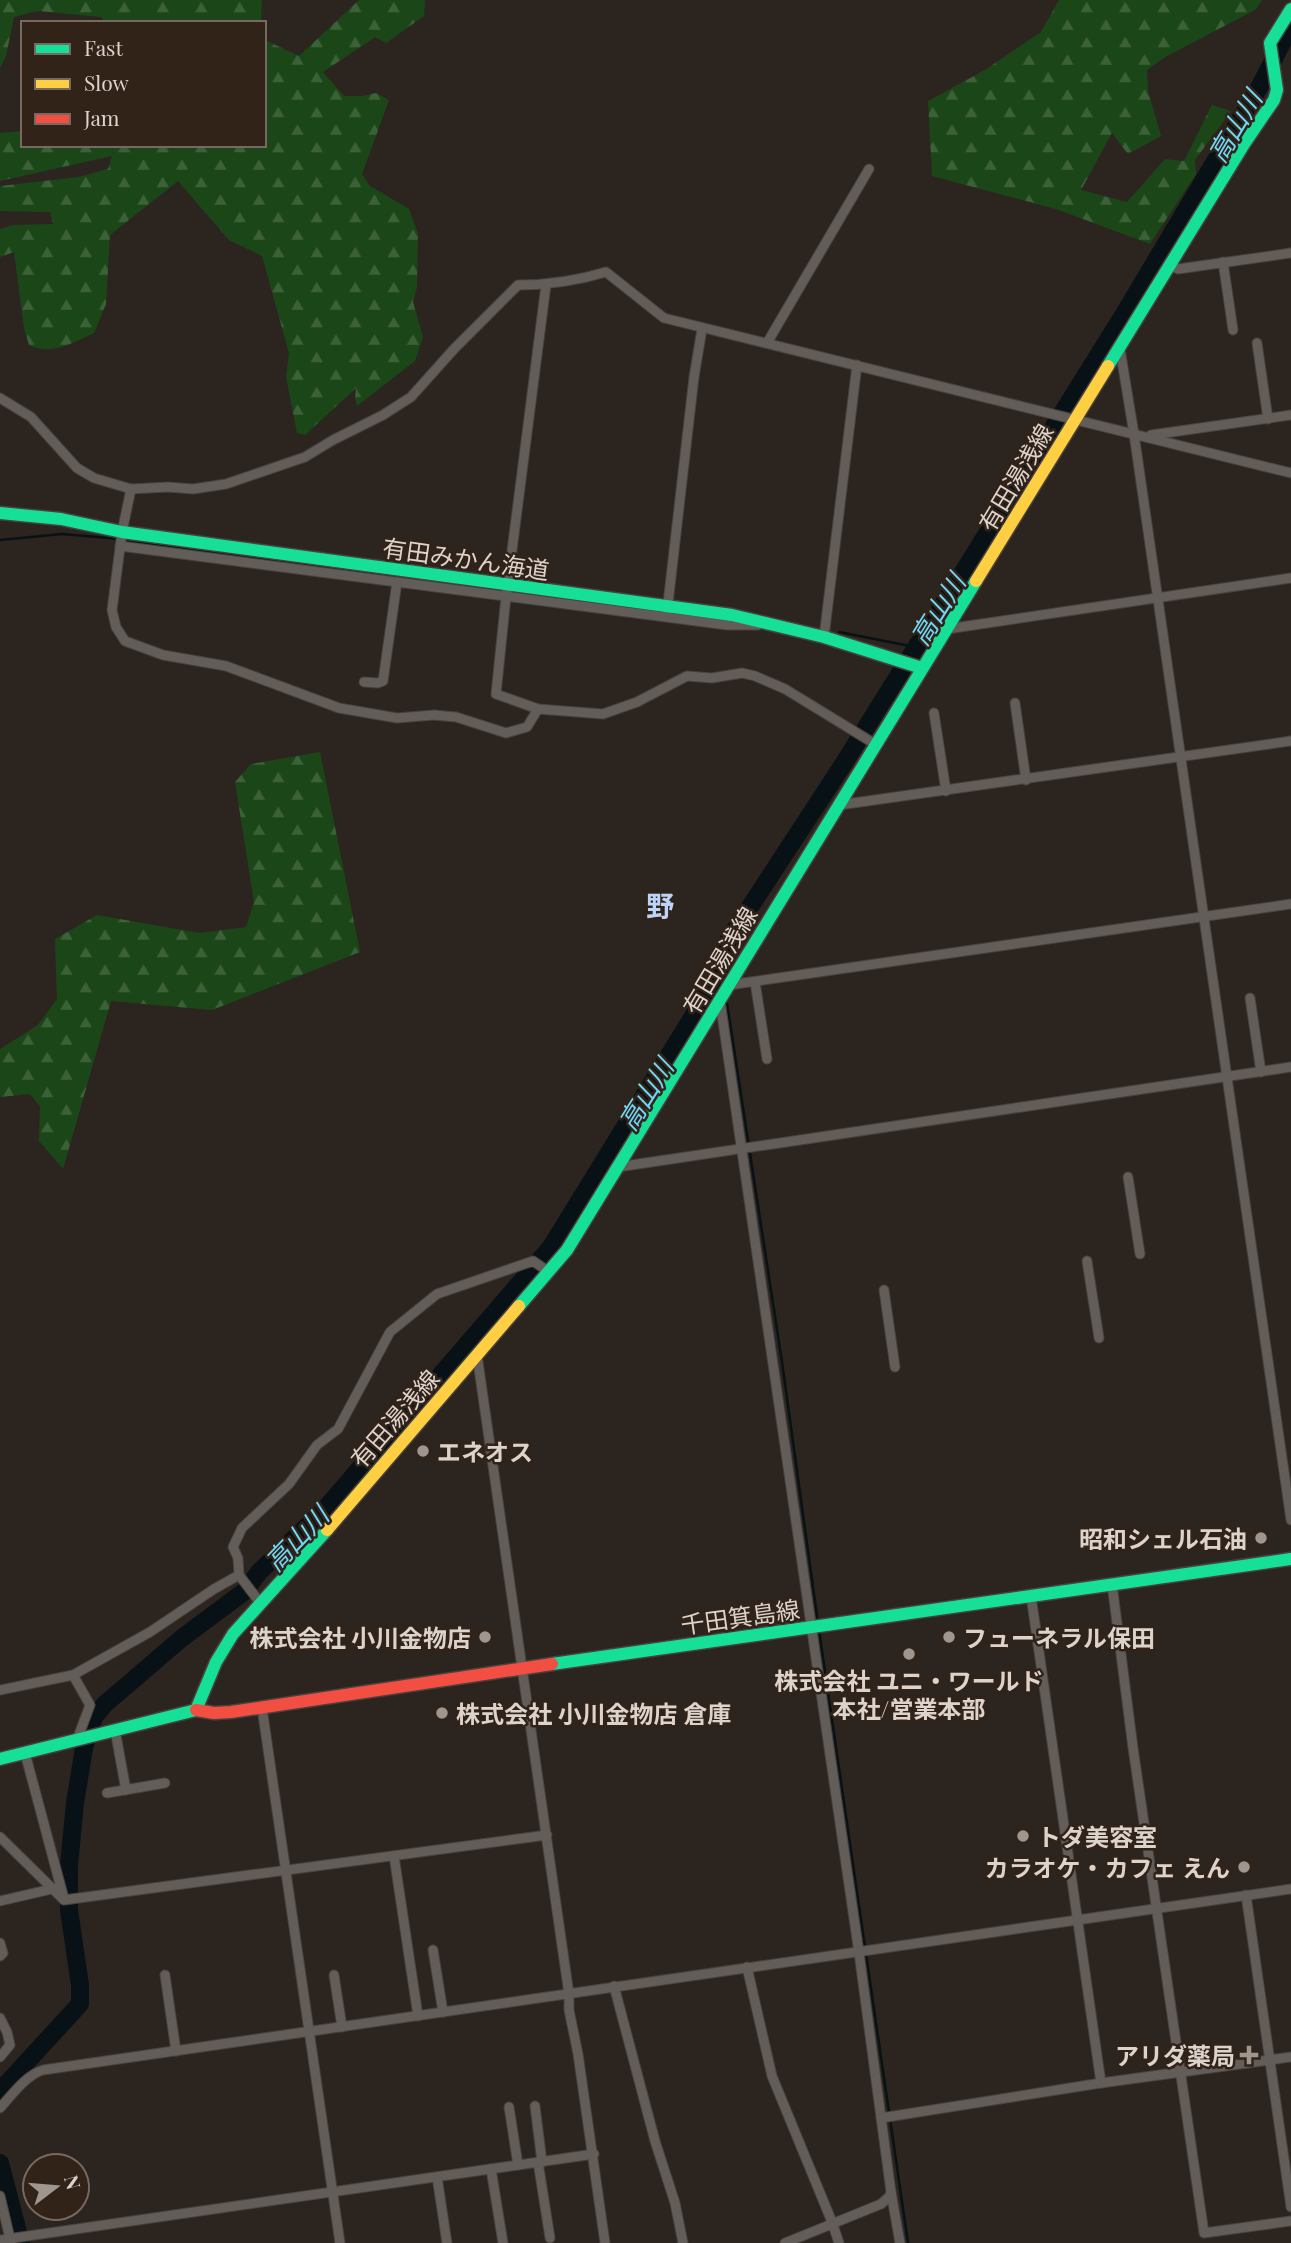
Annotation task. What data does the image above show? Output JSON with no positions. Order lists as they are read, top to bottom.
{
  "streets": {
    "main road": ["有田湯浅線", "有田みかん海道", "千田箕島線"]
  },
  "crossings": [
    ["有田湯浅線", "有田みかん海道"],
    ["有田湯浅線", "千田箕島線"]
  ],
  "districts": ["野"],
  "water": ["高山川"],
  "places": {
    "other": [
      "エネオス",
      "昭和シェル石油",
      "株式会社 小川金物店",
      "フューネラル保田",
      "株式会社 ユニ・ワールド 本社/営業本部",
      "株式会社 小川金物店 倉庫",
      "トダ美容室",
      "カラオケ・カフェ えん"
    ],
    "health": ["アリダ薬局"]
  },
  "legend": ["Fast", "Slow", "Jam"],
  "north": "right"
}
